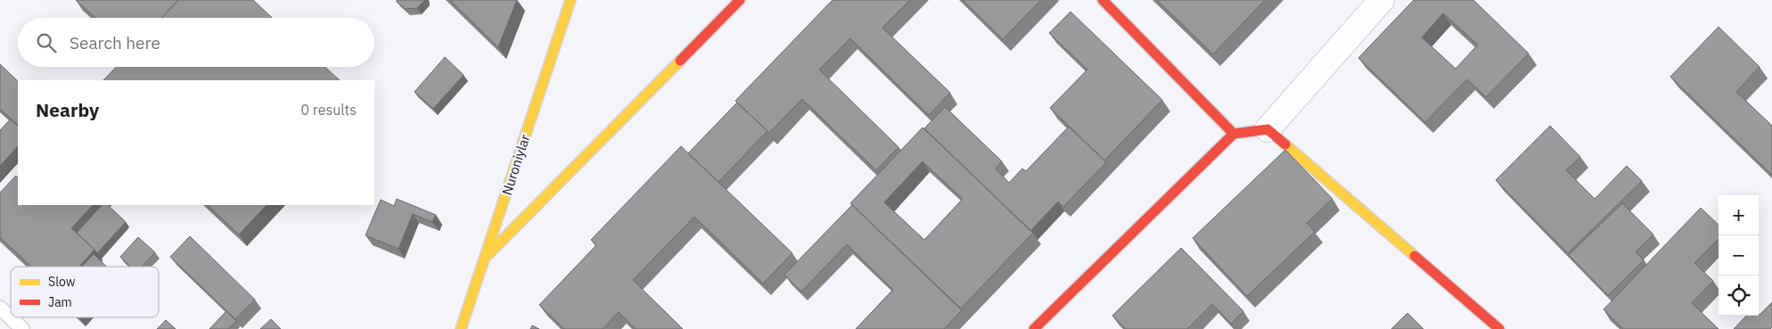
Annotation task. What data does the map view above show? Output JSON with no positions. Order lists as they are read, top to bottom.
{
  "streets": {
    "street": ["Nuroniylar"]
  },
  "legend": ["Slow", "Jam"],
  "page": {
    "search": "Search here",
    "heading": ["Nearby", "0 results"],
    "map_buttons": ["+", "−"]
  }
}
